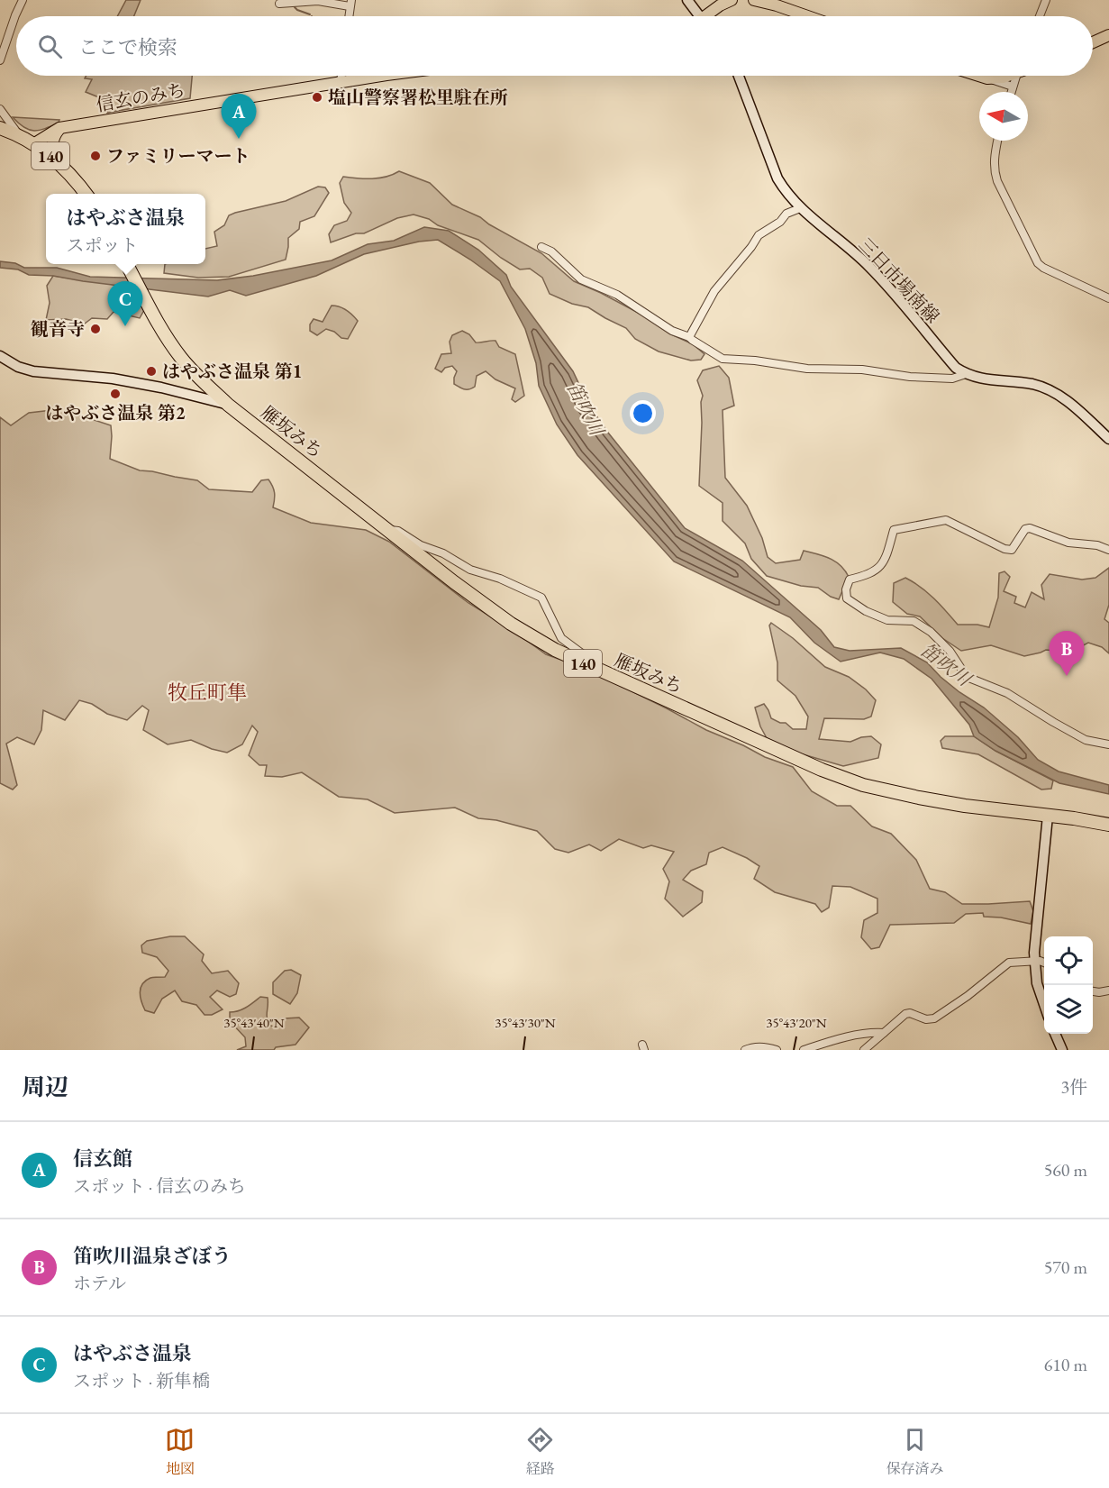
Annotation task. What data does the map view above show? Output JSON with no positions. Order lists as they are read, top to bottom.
{
  "streets": {
    "highway": ["140", "雁坂みち"],
    "main road": ["信玄のみち", "三日市場南線"]
  },
  "crossings": [
    ["信玄のみち", "140"]
  ],
  "districts": ["牧丘町隼"],
  "water": ["笛吹川"],
  "places": [
    "塩山警察署松里駐在所",
    "ファミリーマート",
    "観音寺",
    "はやぶさ温泉 第1",
    "はやぶさ温泉 第2"
  ],
  "north": "left",
  "page": {
    "search": "ここで検索",
    "pins": ["A", "C", "B"],
    "popup": ["はやぶさ温泉", "スポット"],
    "heading": ["周辺", "3件"],
    "list": [
      {
        "mark": "A",
        "name": "信玄館",
        "note": "スポット · 信玄のみち",
        "value": "560 m"
      },
      {
        "mark": "B",
        "name": "笛吹川温泉ざぼう",
        "note": "ホテル",
        "value": "570 m"
      },
      {
        "mark": "C",
        "name": "はやぶさ温泉",
        "note": "スポット · 新隼橋",
        "value": "610 m"
      }
    ],
    "nav": ["地図", "経路", "保存済み"]
  },
  "coordinates": ["35°43'40\"N", "35°43'30\"N", "35°43'20\"N"]
}
